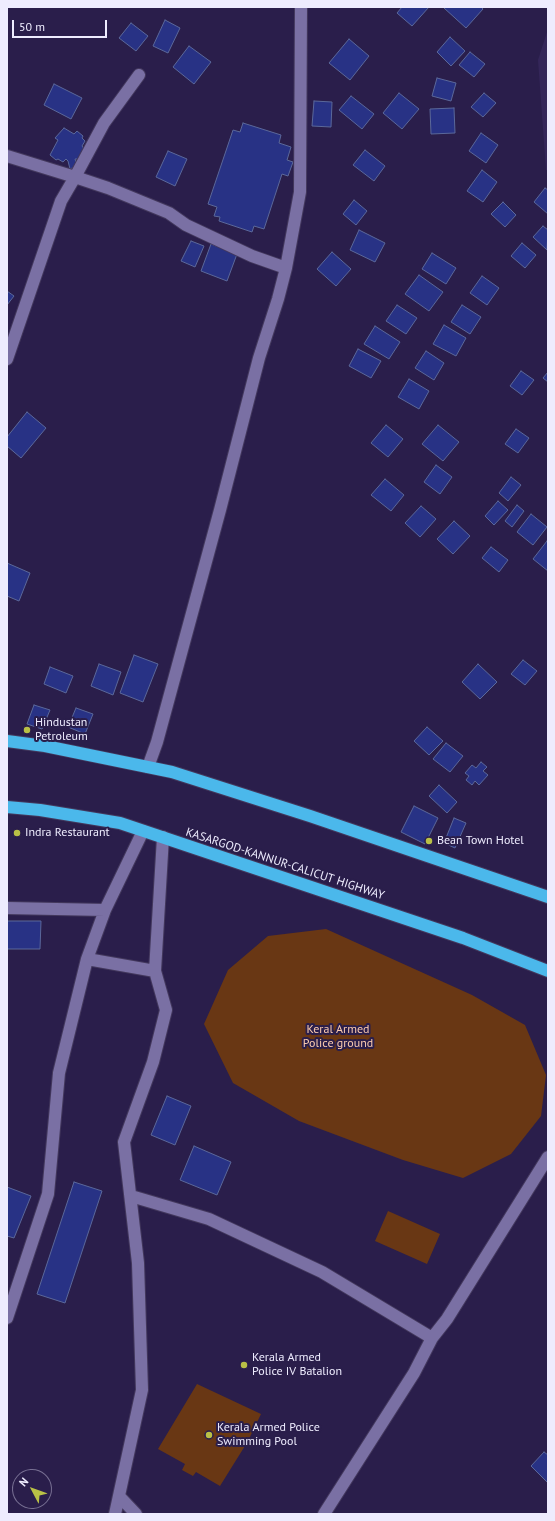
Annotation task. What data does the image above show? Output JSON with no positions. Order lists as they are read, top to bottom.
{
  "streets": {
    "highway": ["KASARGOD-KANNUR-CALICUT HIGHWAY"]
  },
  "parks": ["Keral Armed Police ground"],
  "places": [
    "Hindustan Petroleum",
    "Indra Restaurant",
    "Bean Town Hotel",
    "Kerala Armed Police IV Batalion",
    "Kerala Armed Police Swimming Pool"
  ],
  "scale_bar": "50 m",
  "north": "top left"
}
